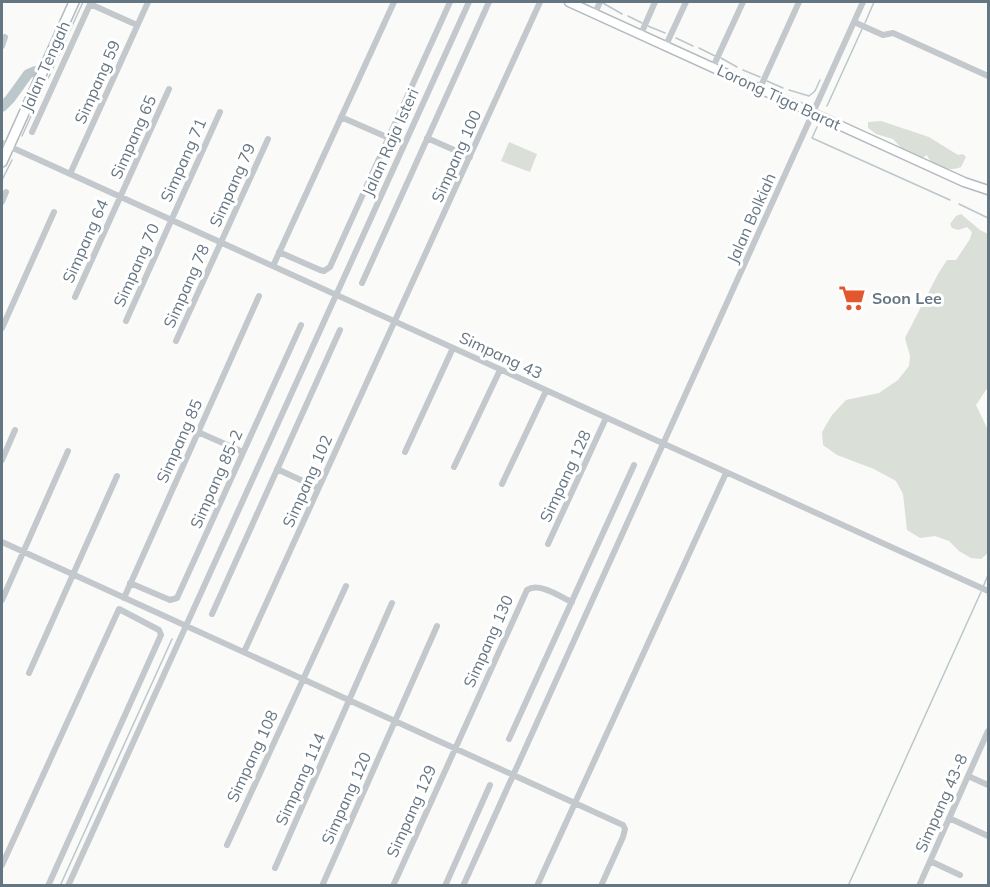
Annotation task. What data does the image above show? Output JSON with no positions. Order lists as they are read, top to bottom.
{
  "streets": {
    "main road": ["Jalan Tengah", "Lorong Tiga Barat"],
    "street": [
      "Simpang 59",
      "Simpang 65",
      "Jalan Raja Isteri",
      "Simpang 100",
      "Simpang 71",
      "Simpang 79",
      "Jalan Bolkiah",
      "Simpang 64",
      "Simpang 70",
      "Simpang 78",
      "Simpang 43",
      "Simpang 85",
      "Simpang 128",
      "Simpang 85-2",
      "Simpang 102",
      "Simpang 130",
      "Simpang 108",
      "Simpang 114",
      "Simpang 120",
      "Simpang 43-8",
      "Simpang 129"
    ]
  },
  "crossings": [
    ["Jalan Tengah", "Simpang 43"],
    ["Simpang 59", "Simpang 43"],
    ["Lorong Tiga Barat", "Jalan Bolkiah"],
    ["Simpang 65", "Simpang 64"],
    ["Simpang 65", "Simpang 43"],
    ["Jalan Raja Isteri", "Simpang 43"],
    ["Simpang 100", "Simpang 43"],
    ["Simpang 100", "Simpang 102"],
    ["Simpang 71", "Simpang 70"],
    ["Simpang 71", "Simpang 43"],
    ["Simpang 79", "Simpang 78"],
    ["Simpang 79", "Simpang 43"],
    ["Jalan Bolkiah", "Simpang 43"],
    ["Simpang 64", "Simpang 43"],
    ["Simpang 70", "Simpang 43"],
    ["Simpang 78", "Simpang 43"],
    ["Simpang 43", "Simpang 128"],
    ["Simpang 43", "Simpang 102"],
    ["Simpang 85", "Simpang 85-2"],
    ["Simpang 130", "Simpang 129"]
  ],
  "places": {
    "supermarket": ["Soon Lee"]
  }
}
